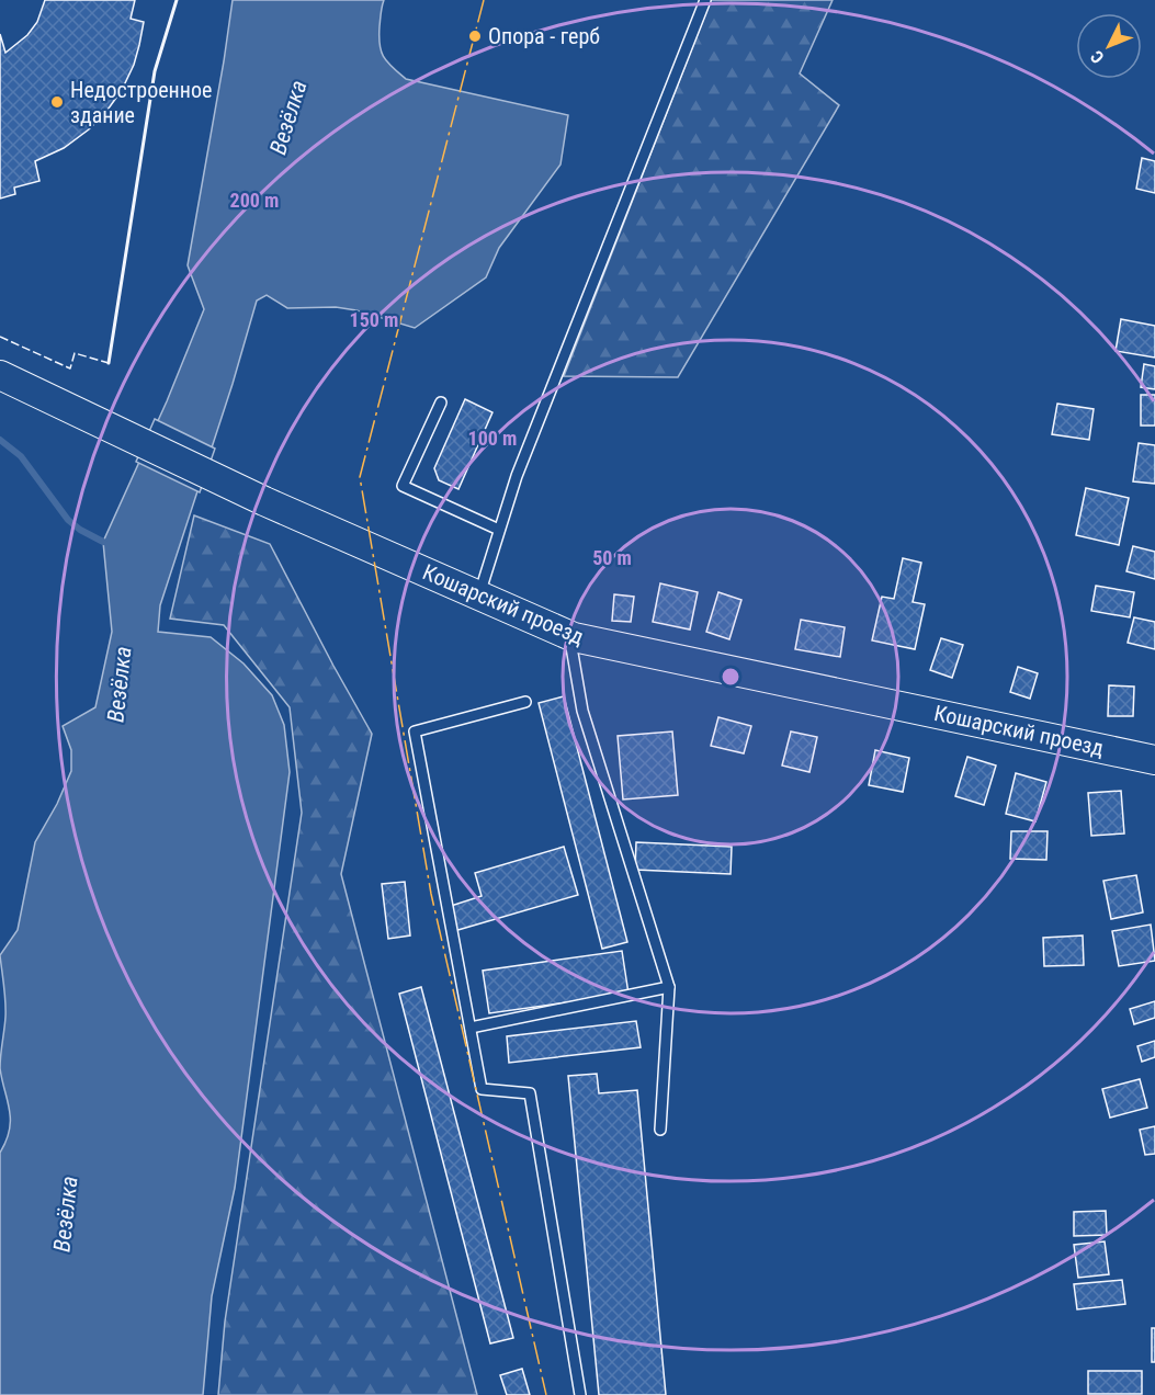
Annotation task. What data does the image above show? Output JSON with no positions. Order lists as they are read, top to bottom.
{
  "streets": {
    "street": ["Кошарский проезд"]
  },
  "water": ["Везёлка"],
  "places": ["Опора - герб", "Недостроенное здание"],
  "north": "bottom left",
  "rings": [
    "200 m",
    "150 m",
    "100 m",
    "50 m"
  ]
}
